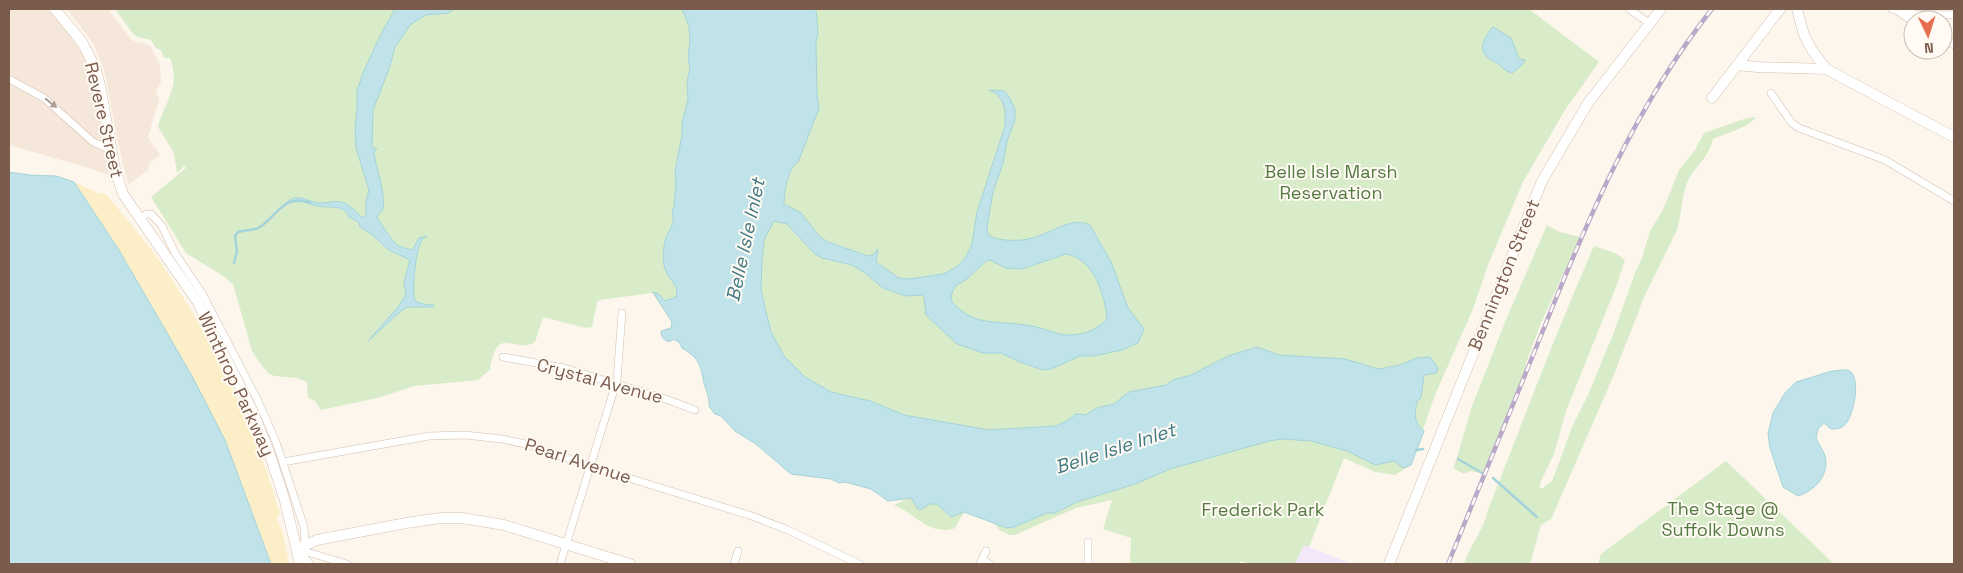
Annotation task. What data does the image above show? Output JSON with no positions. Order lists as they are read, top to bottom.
{
  "streets": {
    "main road": ["Revere Street", "Bennington Street", "Winthrop Parkway"],
    "street": ["Crystal Avenue", "Pearl Avenue"]
  },
  "crossings": [
    ["Revere Street", "Winthrop Parkway"]
  ],
  "water": ["Belle Isle Inlet"],
  "parks": ["Belle Isle Marsh Reservation", "The Stage @ Suffolk Downs", "Frederick Park"],
  "north": "bottom"
}
